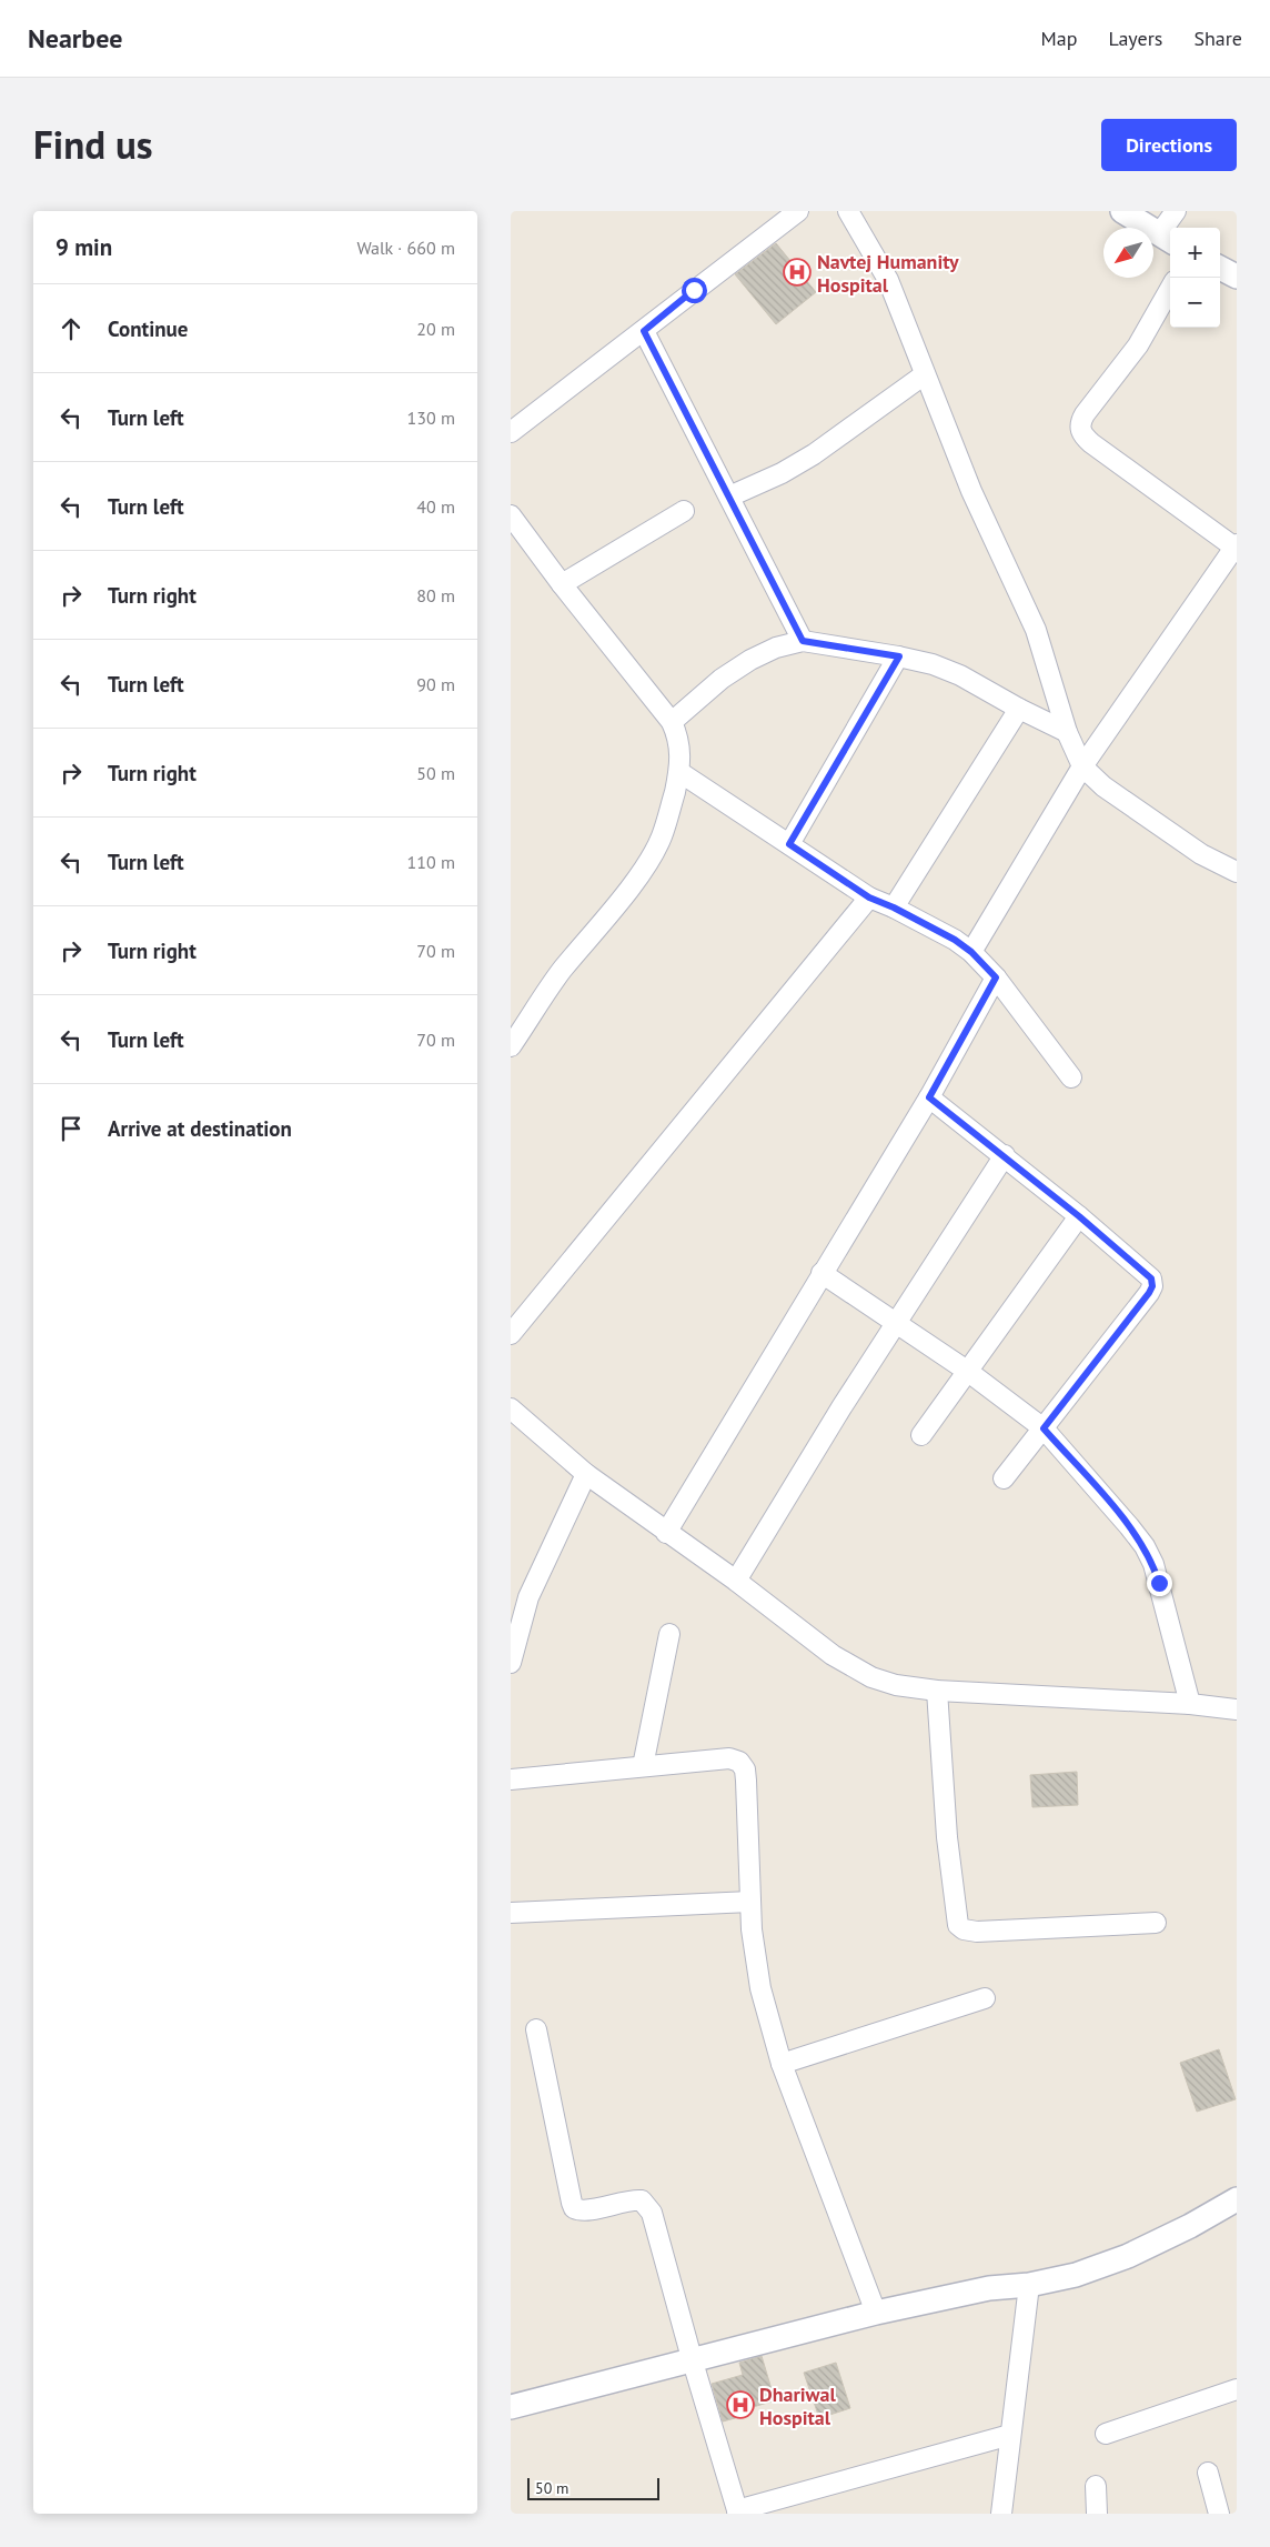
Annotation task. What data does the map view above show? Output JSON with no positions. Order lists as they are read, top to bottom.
{
  "places": {
    "hospital": ["Navtej Humanity Hospital", "Dhariwal Hospital"]
  },
  "scale_bar": "50 m",
  "north": "bottom left",
  "page": {
    "header": "Nearbee",
    "nav": ["Map", "Layers", "Share"],
    "title": "Find us",
    "buttons": "Directions",
    "heading": ["9 min", "Walk · 660 m"],
    "map_buttons": ["+", "−"],
    "list": [
      ["Continue", "20 m"],
      ["Turn left", "130 m"],
      ["Turn left", "40 m"],
      ["Turn right", "80 m"],
      ["Turn left", "90 m"],
      ["Turn right", "50 m"],
      ["Turn left", "110 m"],
      ["Turn right", "70 m"],
      ["Turn left", "70 m"],
      "Arrive at destination"
    ],
    "scale": "50 m"
  }
}
